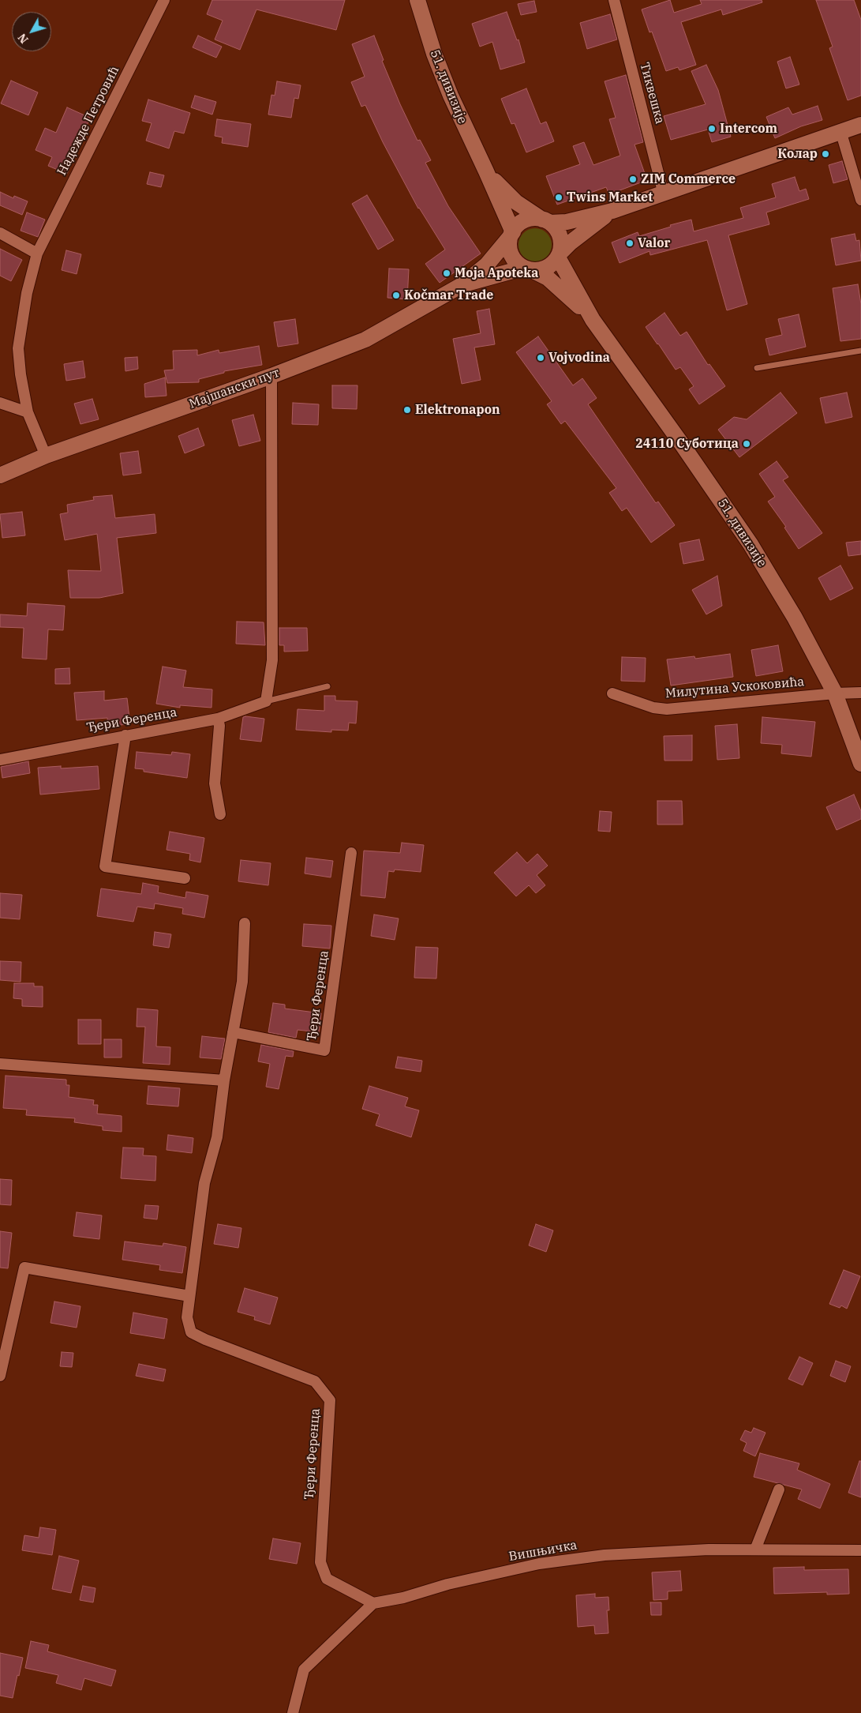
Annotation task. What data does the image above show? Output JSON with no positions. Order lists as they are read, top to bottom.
{
  "streets": {
    "street": [
      "51. дивизије",
      "Тиквешка",
      "Надежде Петровић",
      "Мајшански пут",
      "Милутина Ускоковића",
      "Ђери Ференца",
      "Вишњичка"
    ]
  },
  "crossings": [
    ["51. дивизије", "Мајшански пут"],
    ["51. дивизије", "Милутина Ускоковића"],
    ["Надежде Петровић", "Мајшански пут"],
    ["Ђери Ференца", "Вишњичка"]
  ],
  "places": [
    "Intercom",
    "Колар",
    "ZIM Commerce",
    "Twins Market",
    "Valor",
    "Moja Apoteka",
    "Kočmar Trade",
    "Vojvodina",
    "Elektronapon",
    "24110 Суботица"
  ],
  "north": "bottom left"
}
